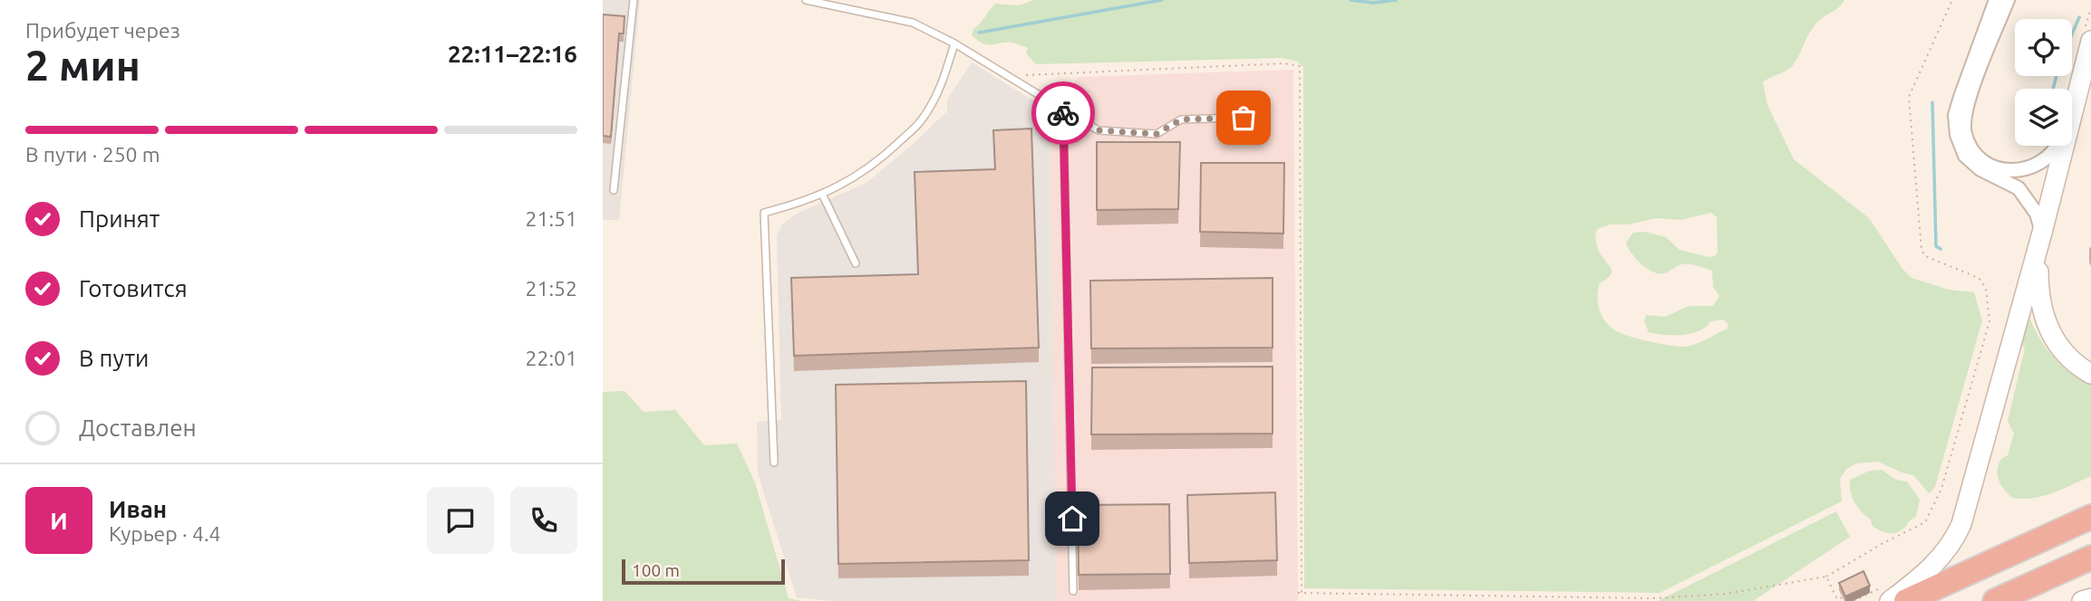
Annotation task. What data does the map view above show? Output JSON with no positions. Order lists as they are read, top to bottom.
{
  "scale_bar": "100 m",
  "page": {
    "heading": ["2 мин", "Прибудет через", "22:11–22:16"],
    "panel": ["Иван", "Курьер · 4.4"],
    "bar": "В пути · 250 m",
    "list": [
      ["Принят", "21:51"],
      ["Готовится", "21:52"],
      ["В пути", "22:01"],
      "Доставлен"
    ],
    "round": "И",
    "scale": "100 m"
  }
}
